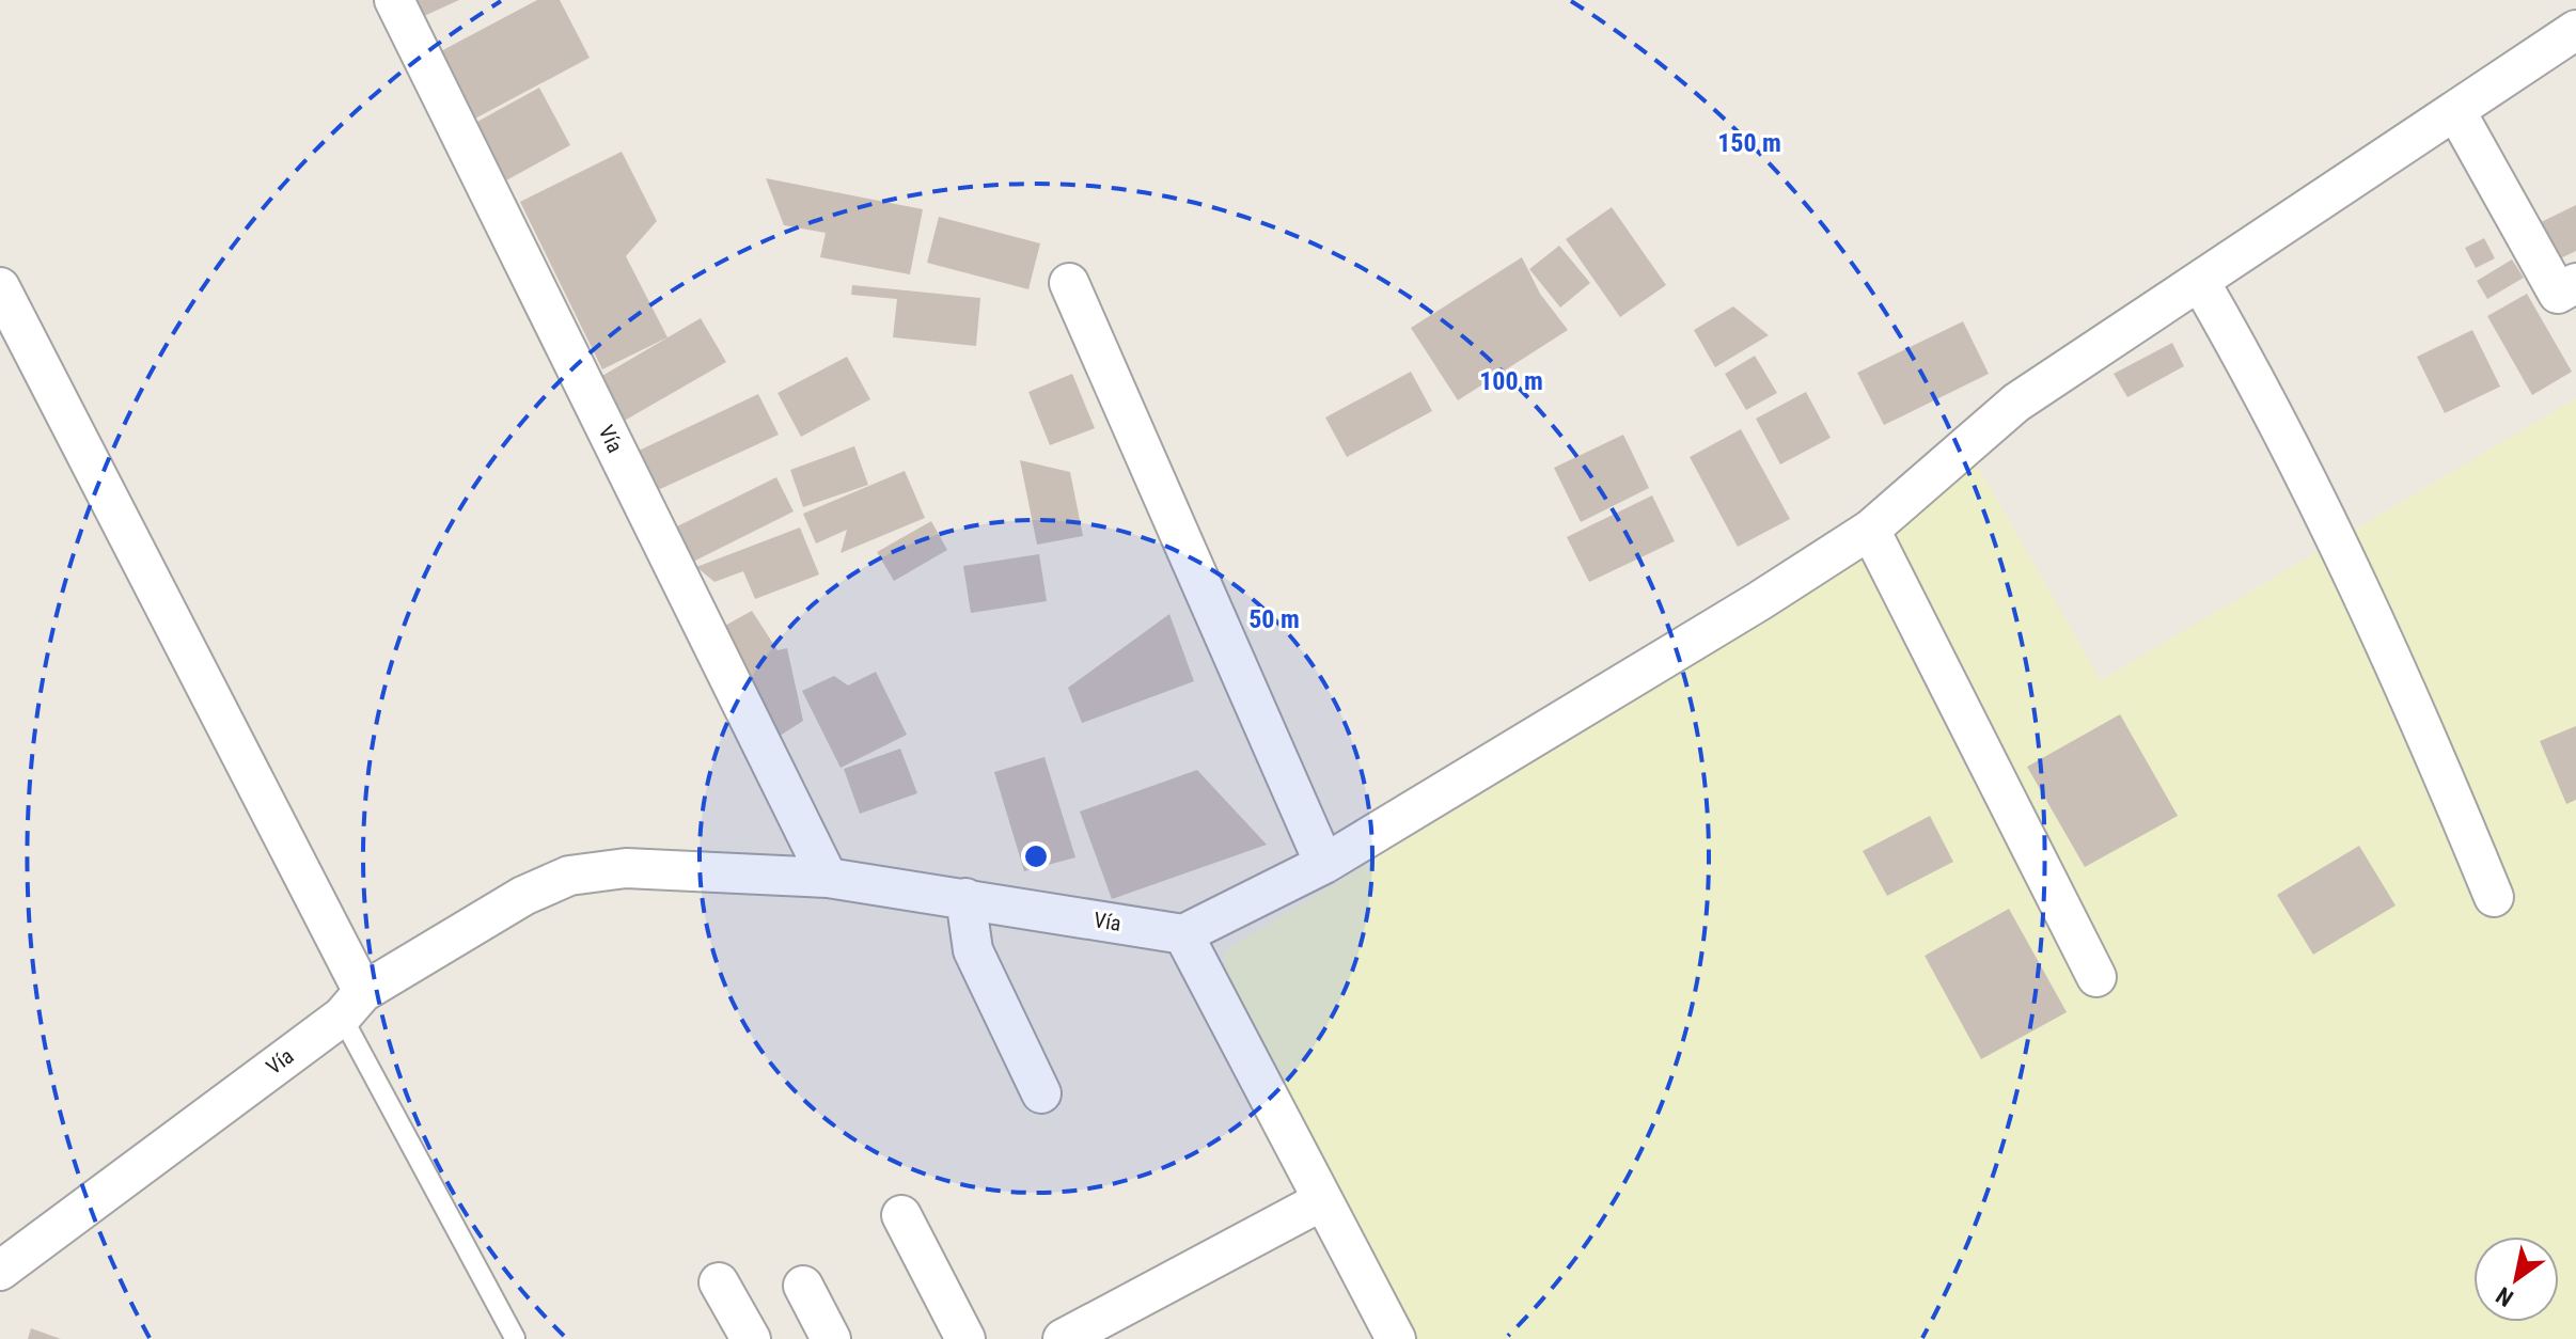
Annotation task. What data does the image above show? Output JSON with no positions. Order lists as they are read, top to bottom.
{
  "streets": {
    "street": ["Vía"]
  },
  "north": "bottom left",
  "rings": ["150 m", "100 m", "50 m"]
}
